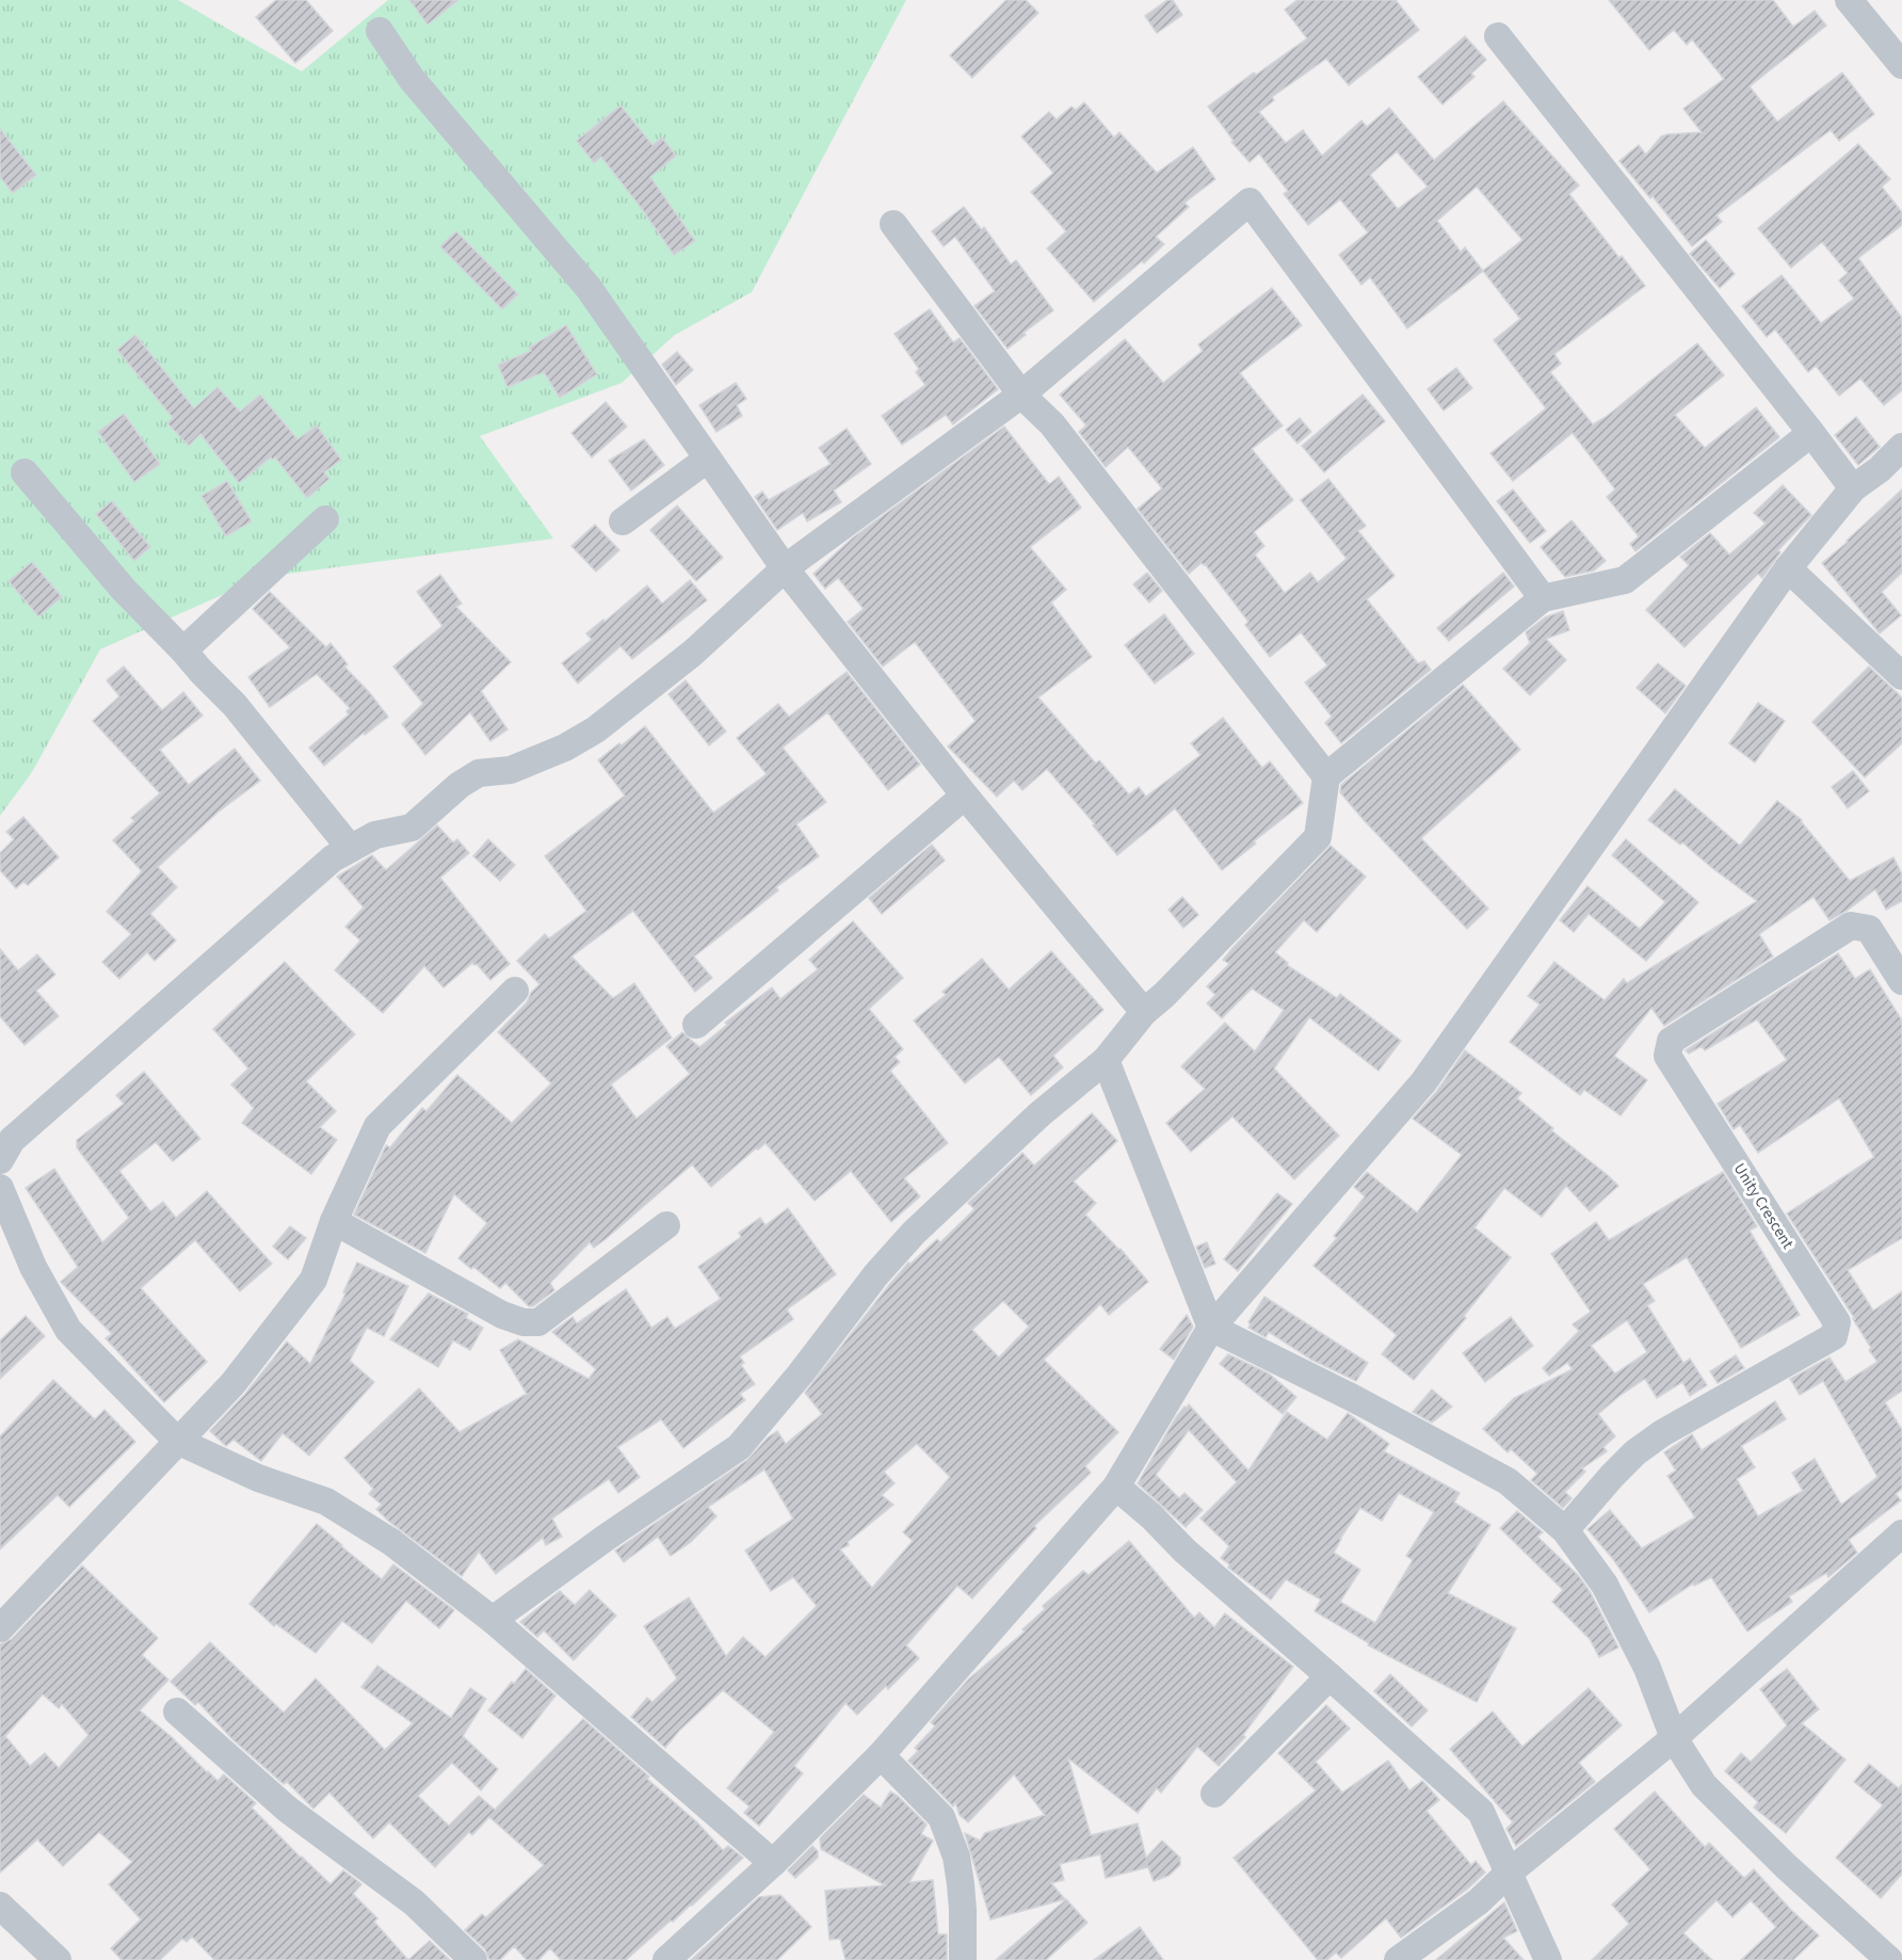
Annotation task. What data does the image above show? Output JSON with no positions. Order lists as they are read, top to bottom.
{
  "streets": {
    "street": ["Unity Crescent"]
  }
}
